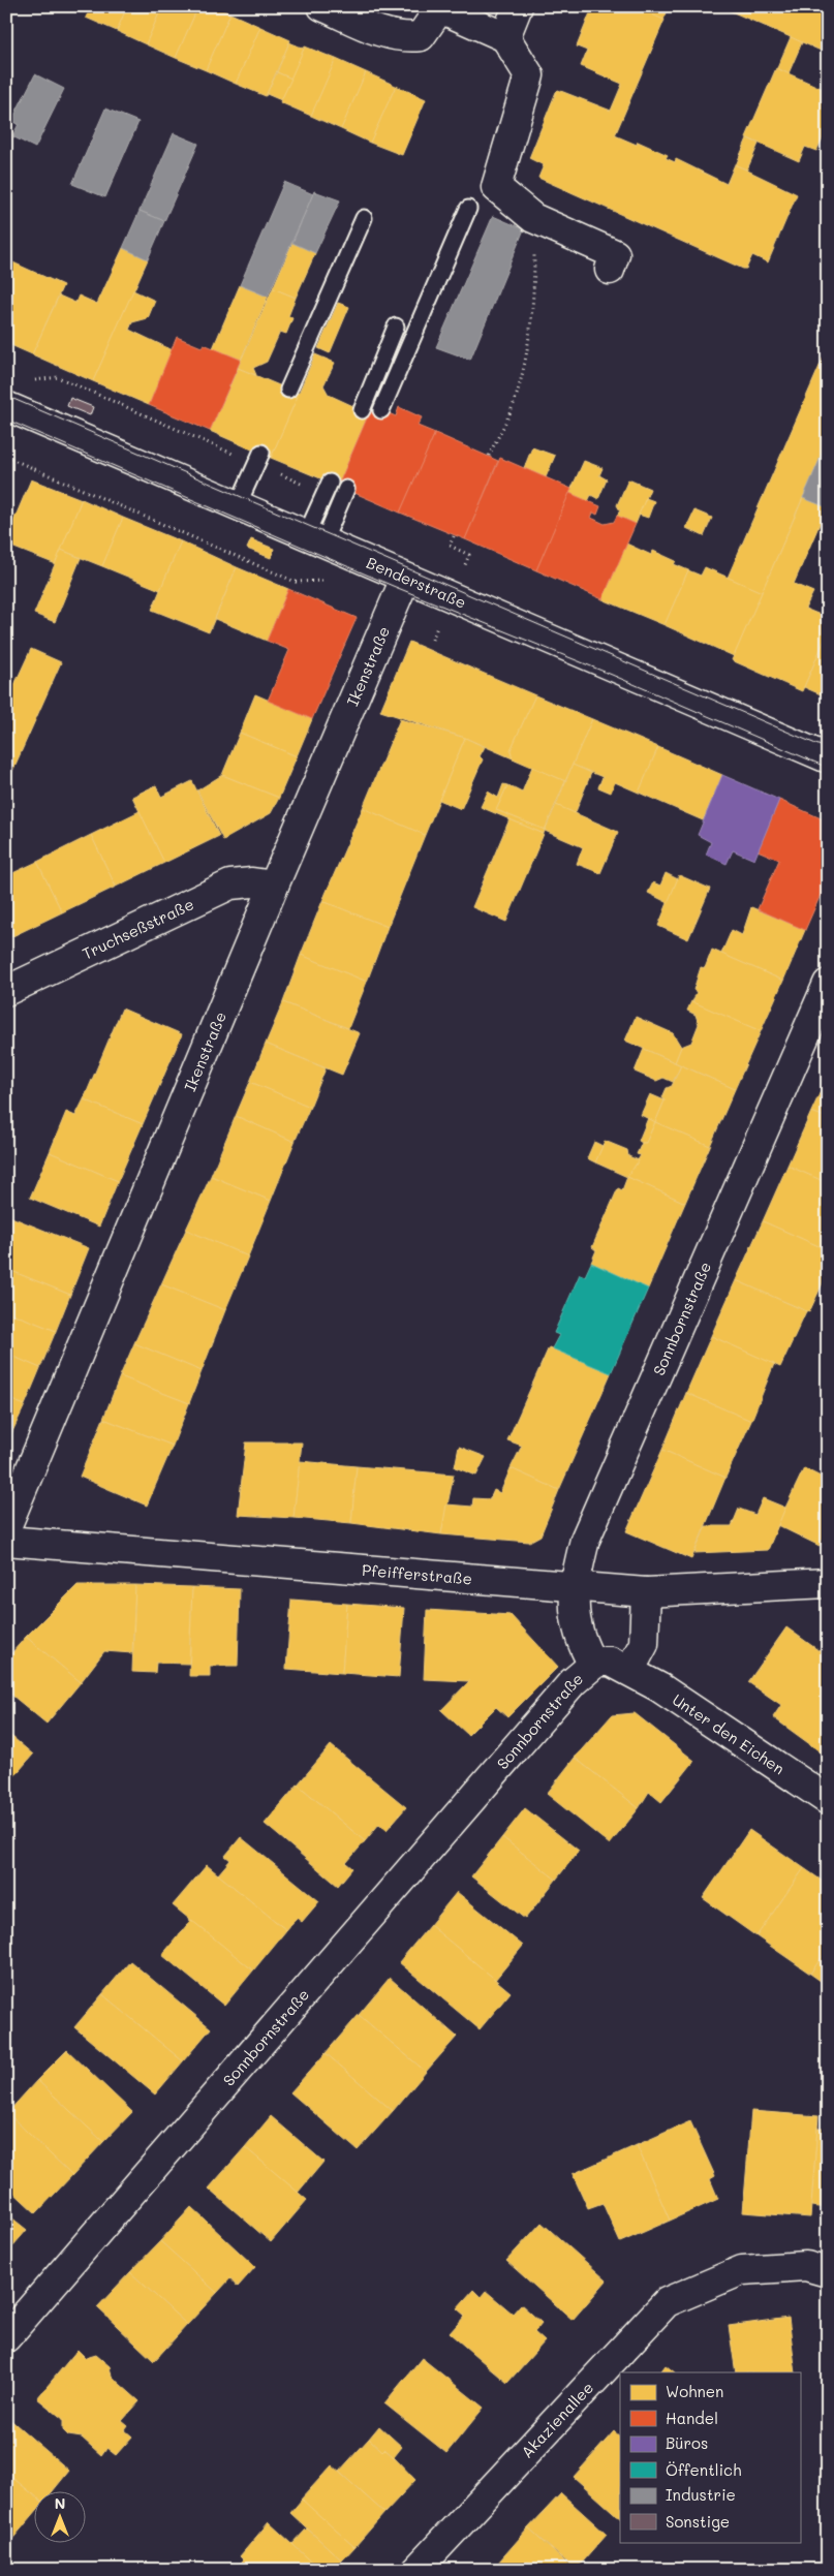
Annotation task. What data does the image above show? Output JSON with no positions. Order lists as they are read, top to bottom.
{
  "streets": {
    "street": [
      "Benderstraße",
      "Ikenstraße",
      "Truchseßstraße",
      "Sonnbornstraße",
      "Pfeifferstraße",
      "Unter den Eichen",
      "Akazienallee"
    ]
  },
  "crossings": [
    ["Benderstraße", "Ikenstraße"],
    ["Ikenstraße", "Truchseßstraße"],
    ["Sonnbornstraße", "Pfeifferstraße"],
    ["Sonnbornstraße", "Unter den Eichen"]
  ],
  "legend": [
    "Wohnen",
    "Handel",
    "Büros",
    "Öffentlich",
    "Industrie",
    "Sonstige"
  ],
  "north": "top"
}
